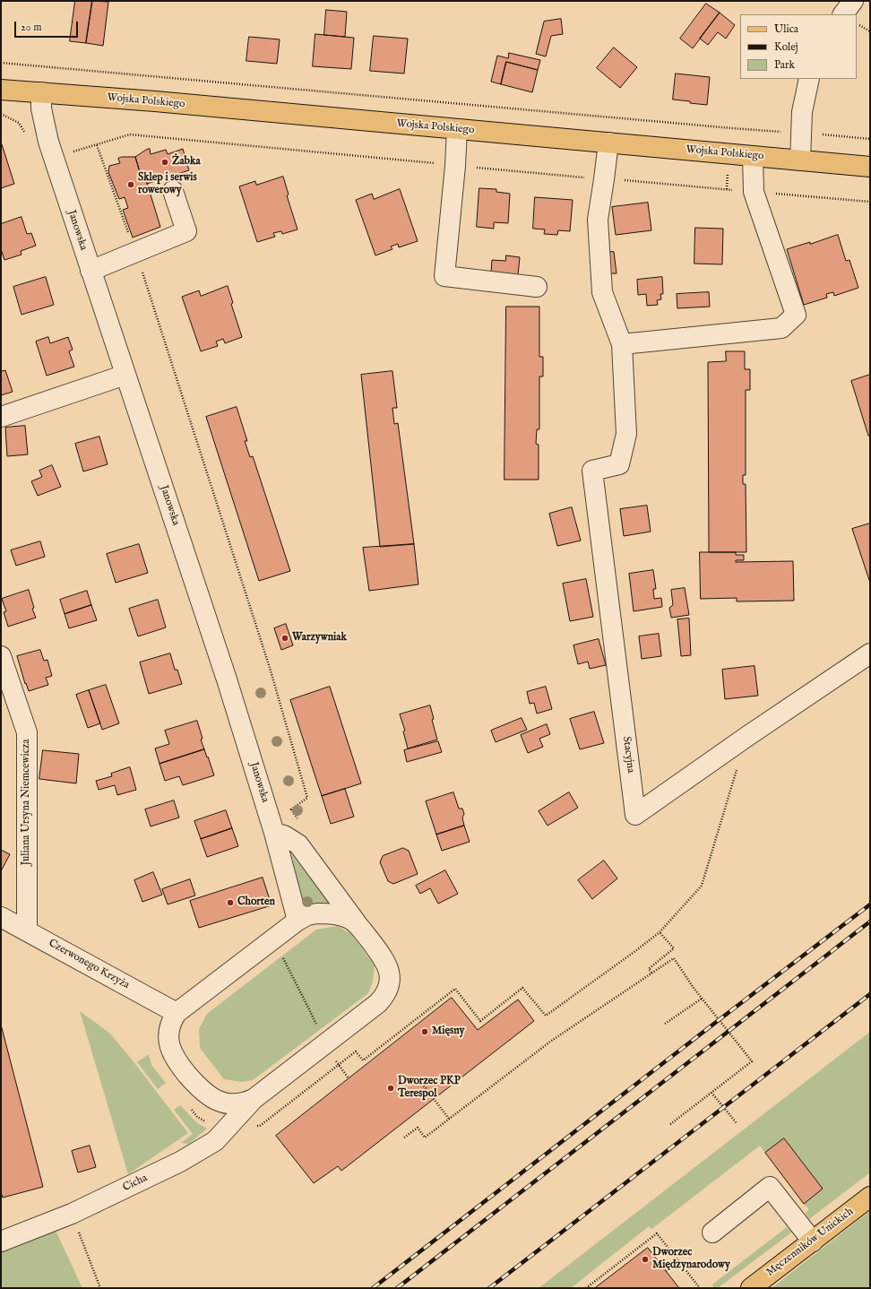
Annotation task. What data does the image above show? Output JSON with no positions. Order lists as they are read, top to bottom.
{
  "streets": {
    "main road": ["Wojska Polskiego", "Męczenników Unickich"],
    "street": [
      "Janowska",
      "Stacyjna",
      "Juliana Ursyna Niemcewicza",
      "Czerwonego Krzyża",
      "Cicha"
    ]
  },
  "crossings": [
    ["Wojska Polskiego", "Janowska"],
    ["Juliana Ursyna Niemcewicza", "Czerwonego Krzyża"]
  ],
  "places": [
    "Żabka",
    "Sklep i serwis rowerowy",
    "Warzywniak",
    "Chorten",
    "Mięsny",
    "Dworzec PKP Terespol",
    "Dworzec Międzynarodowy"
  ],
  "legend": ["Ulica", "Kolej", "Park"],
  "scale_bar": "20 m"
}
